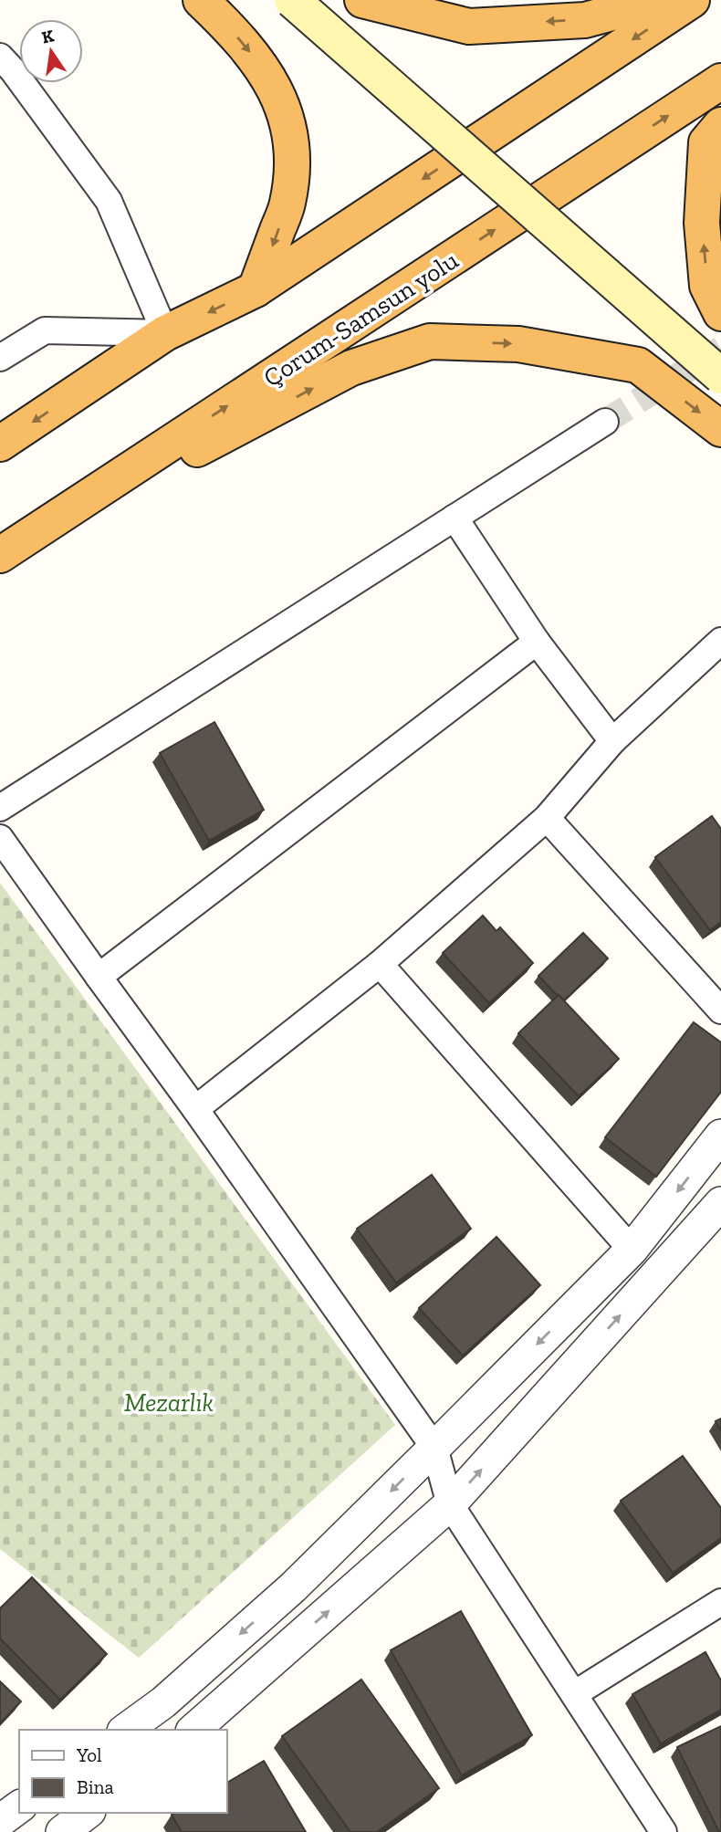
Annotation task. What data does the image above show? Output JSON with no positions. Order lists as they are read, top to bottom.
{
  "streets": {
    "highway": ["Çorum-Samsun yolu"]
  },
  "parks": ["Mezarlık"],
  "legend": ["Yol", "Bina"],
  "north": "top"
}
